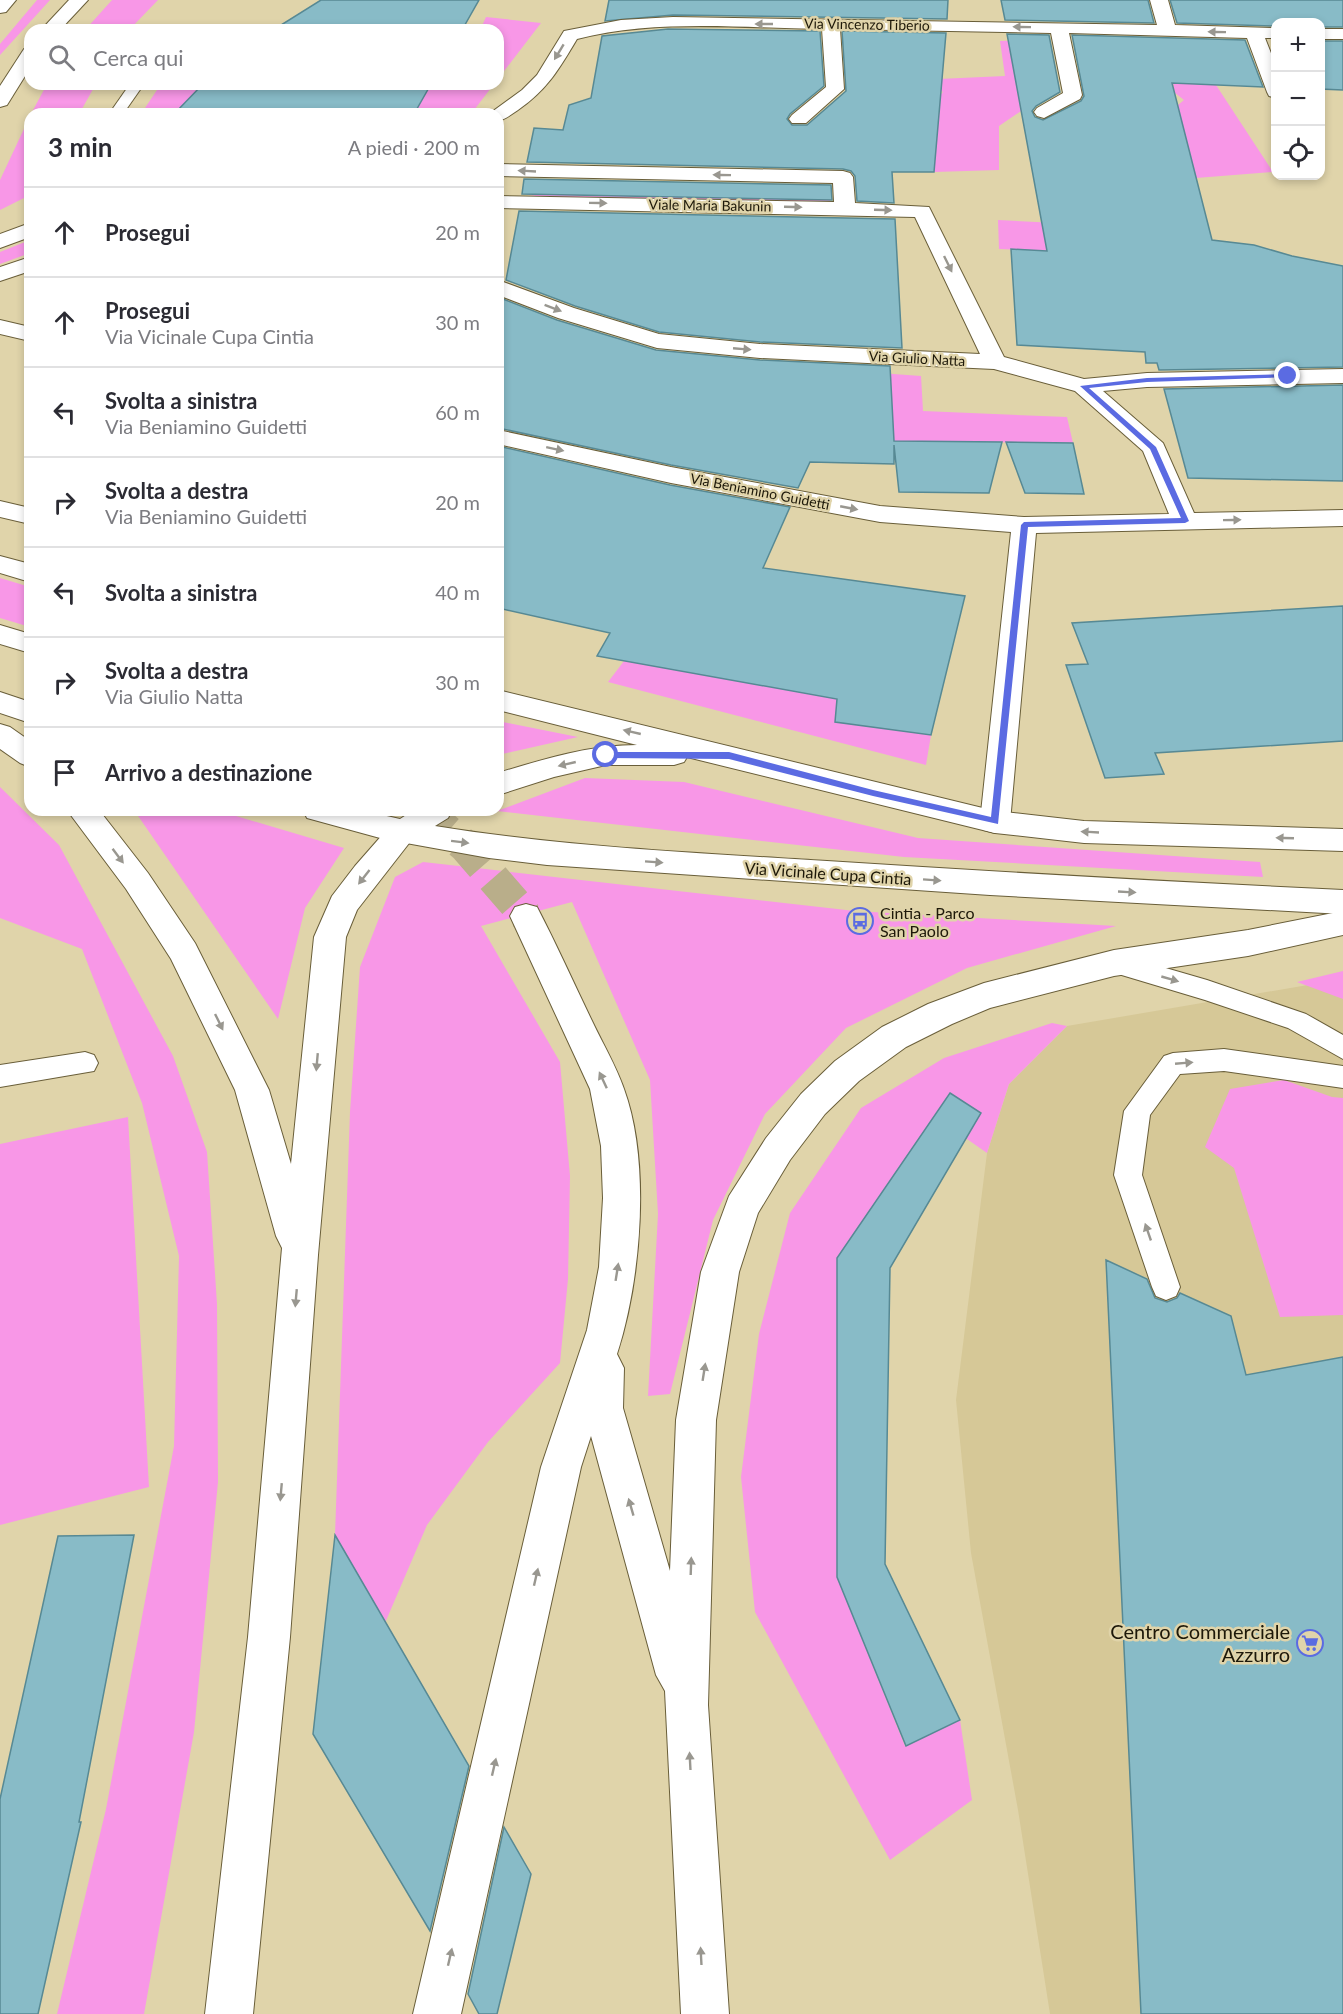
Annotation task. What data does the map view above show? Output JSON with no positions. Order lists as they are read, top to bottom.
{
  "streets": {
    "main road": [
      "Via Vincenzo Tiberio",
      "Viale Maria Bakunin",
      "Via Giulio Natta",
      "Via Beniamino Guidetti",
      "Via Vicinale Cupa Cintia"
    ]
  },
  "crossings": [
    ["Viale Maria Bakunin", "Via Giulio Natta"]
  ],
  "one_way": ["Via Vincenzo Tiberio", "Via Giulio Natta"],
  "places": {
    "bus stop": ["Cintia - Parco San Paolo"],
    "supermarket": ["Centro Commerciale Azzurro"]
  },
  "page": {
    "map_buttons": ["+", "−"],
    "search": "Cerca qui",
    "heading": ["3 min", "A piedi · 200 m"],
    "list": [
      ["Prosegui", "20 m"],
      ["Prosegui", "Via Vicinale Cupa Cintia", "30 m"],
      ["Svolta a sinistra", "Via Beniamino Guidetti", "60 m"],
      ["Svolta a destra", "Via Beniamino Guidetti", "20 m"],
      ["Svolta a sinistra", "40 m"],
      ["Svolta a destra", "Via Giulio Natta", "30 m"],
      "Arrivo a destinazione"
    ]
  }
}
